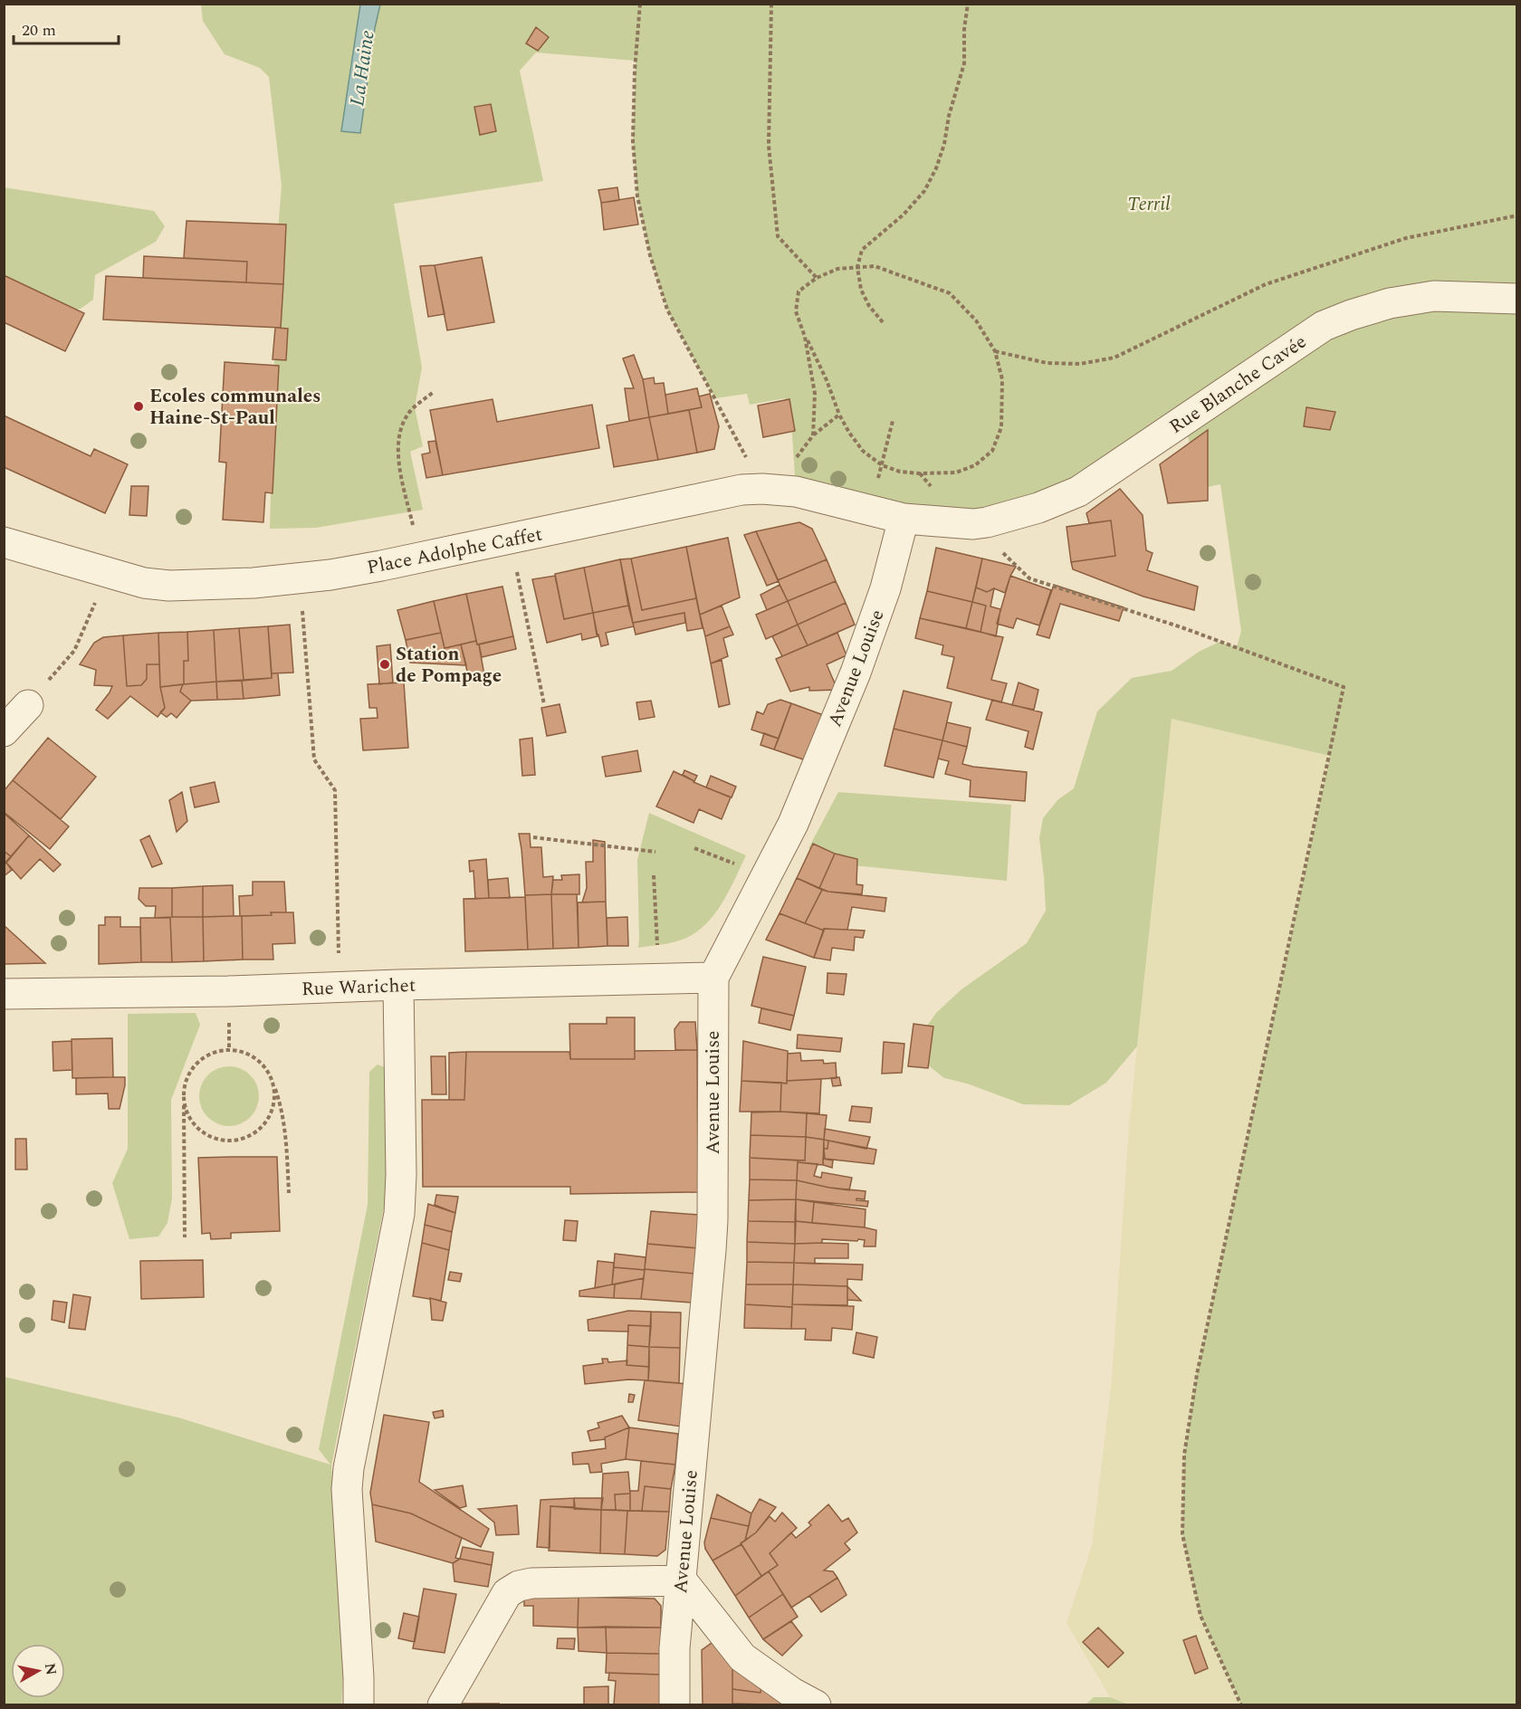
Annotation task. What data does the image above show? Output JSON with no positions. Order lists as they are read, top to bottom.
{
  "streets": {
    "street": [
      "Rue Blanche Cavée",
      "Place Adolphe Caffet",
      "Avenue Louise",
      "Rue Warichet"
    ]
  },
  "crossings": [
    ["Rue Blanche Cavée", "Place Adolphe Caffet"],
    ["Rue Blanche Cavée", "Avenue Louise"],
    ["Place Adolphe Caffet", "Avenue Louise"],
    ["Avenue Louise", "Rue Warichet"]
  ],
  "water": ["La Haine"],
  "parks": ["Terril"],
  "places": ["Ecoles communales Haine-St-Paul", "Station de Pompage"],
  "scale_bar": "20 m",
  "north": "right"
}
